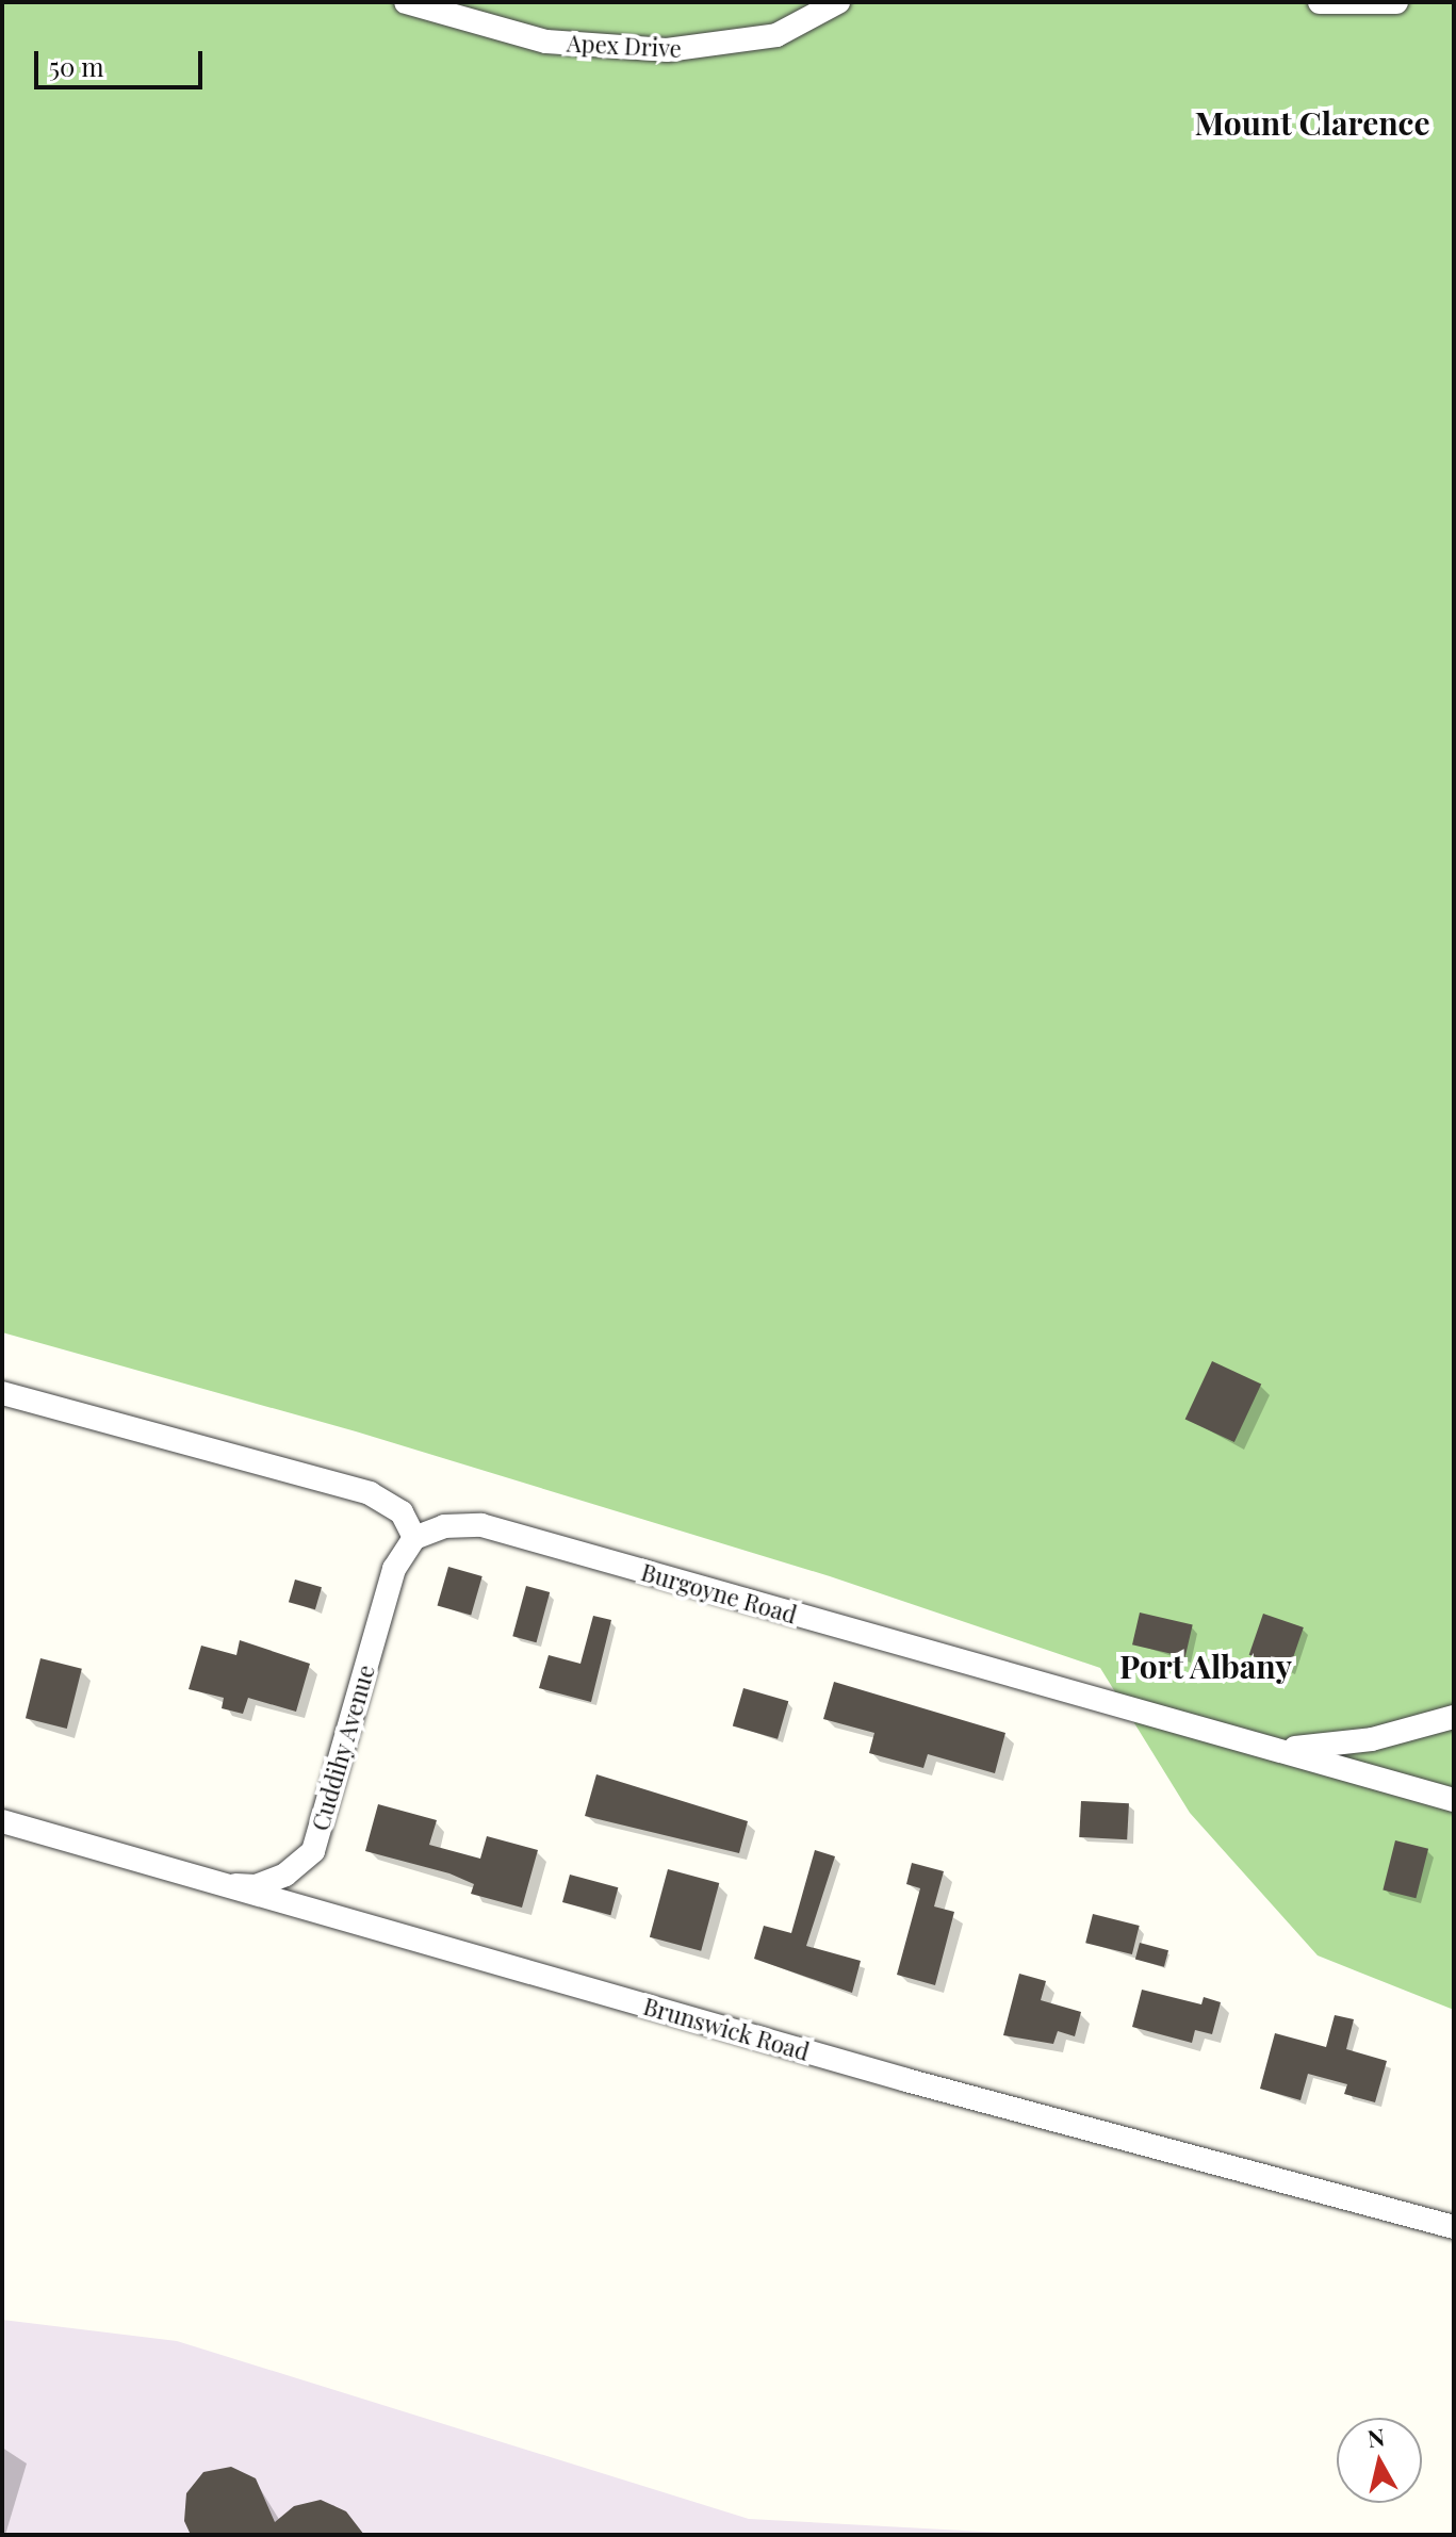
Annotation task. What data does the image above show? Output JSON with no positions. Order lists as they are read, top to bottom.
{
  "streets": {
    "street": [
      "Apex Drive",
      "Burgoyne Road",
      "Cuddihy Avenue",
      "Brunswick Road"
    ]
  },
  "crossings": [
    ["Burgoyne Road", "Cuddihy Avenue"],
    ["Cuddihy Avenue", "Brunswick Road"]
  ],
  "districts": ["Mount Clarence", "Port Albany"],
  "scale_bar": "50 m",
  "north": "top"
}
